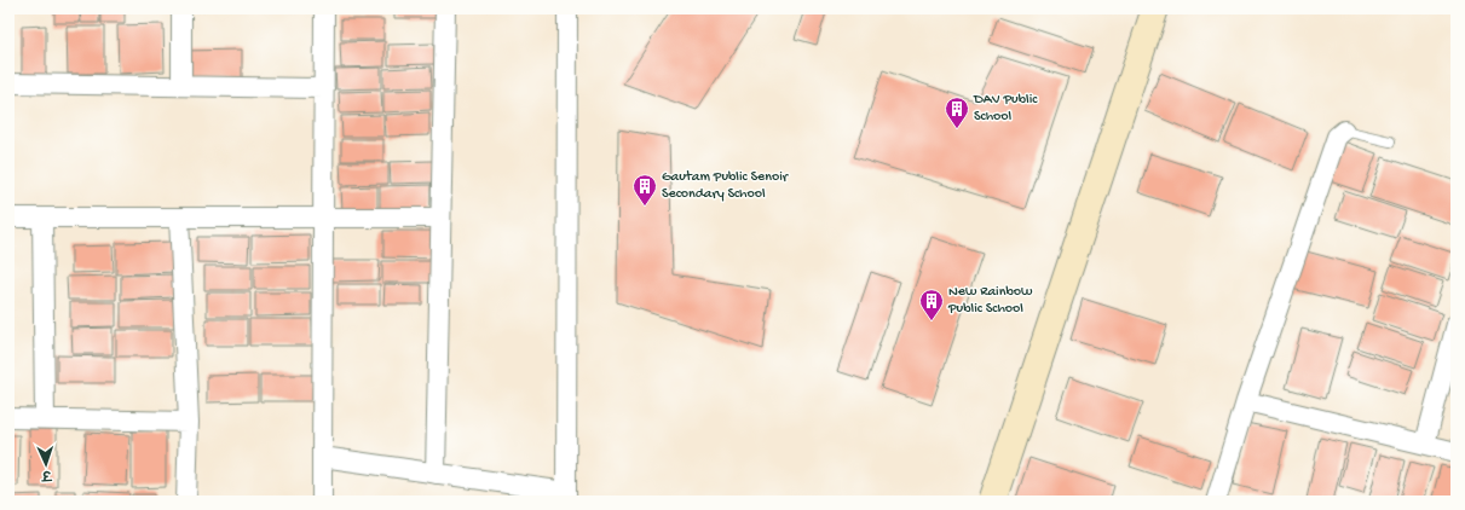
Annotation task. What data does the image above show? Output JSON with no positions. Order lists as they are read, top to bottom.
{
  "places": {
    "building": ["DAV Public School", "Gautam Public Senoir Secondary School", "New Rainbow Public School"]
  },
  "north": "bottom"
}
